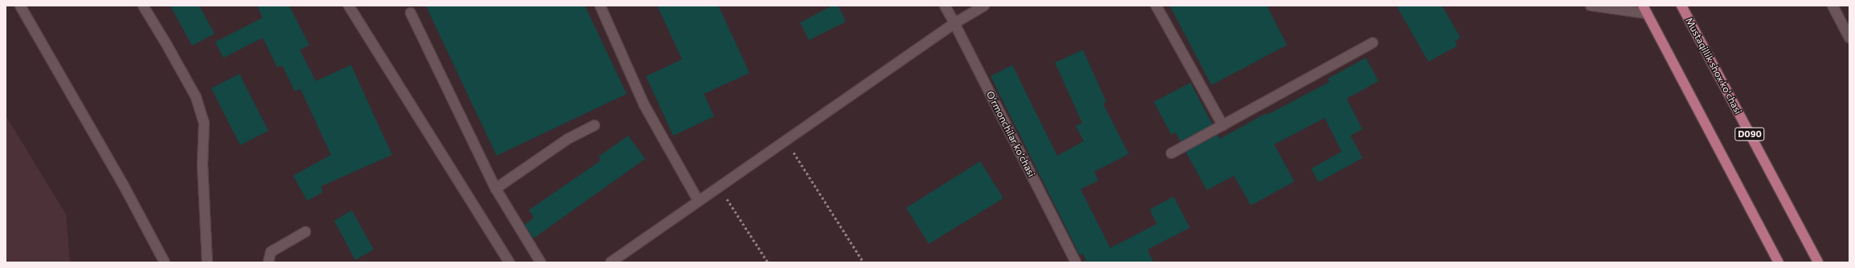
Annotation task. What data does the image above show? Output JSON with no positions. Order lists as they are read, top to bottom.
{
  "streets": {
    "main road": ["Mustaqillik shox ko'chasi", "D090"],
    "street": ["Oʻrmonchilar koʻchasi"]
  }
}
